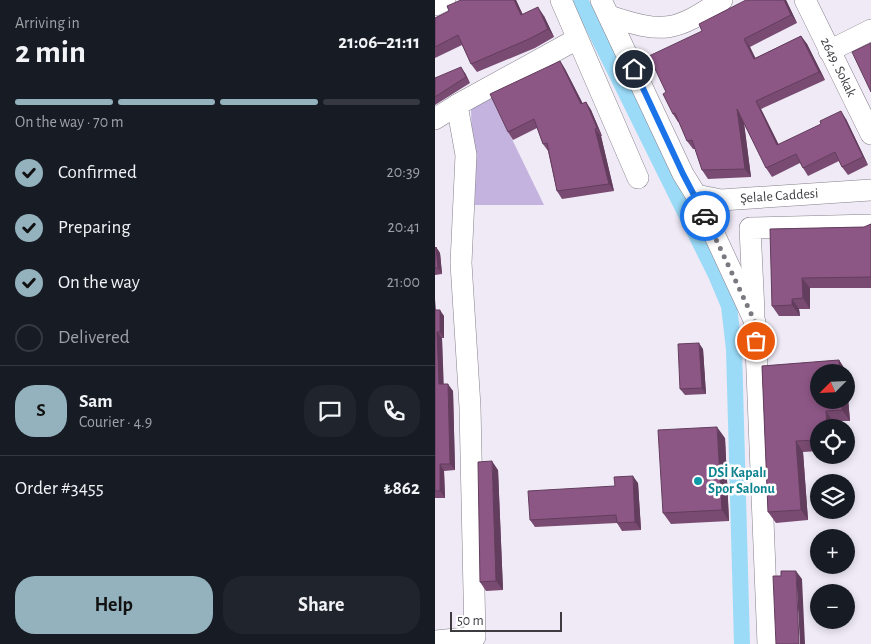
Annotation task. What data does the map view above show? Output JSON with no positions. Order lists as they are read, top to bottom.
{
  "streets": {
    "street": ["2649. Sokak", "Şelale Caddesi"]
  },
  "places": ["DSİ Kapalı Spor Salonu"],
  "scale_bar": "50 m",
  "north": "bottom left",
  "page": {
    "heading": ["2 min", "Arriving in", "21:06–21:11"],
    "panel": [
      "Sam",
      "Courier · 4.9",
      "Order #3455",
      "₺862"
    ],
    "bar": "On the way · 70 m",
    "list": [
      ["Confirmed", "20:39"],
      ["Preparing", "20:41"],
      ["On the way", "21:00"],
      "Delivered"
    ],
    "map_buttons": ["+", "−"],
    "round": "S",
    "buttons": ["Help", "Share"],
    "scale": "50 m"
  }
}
